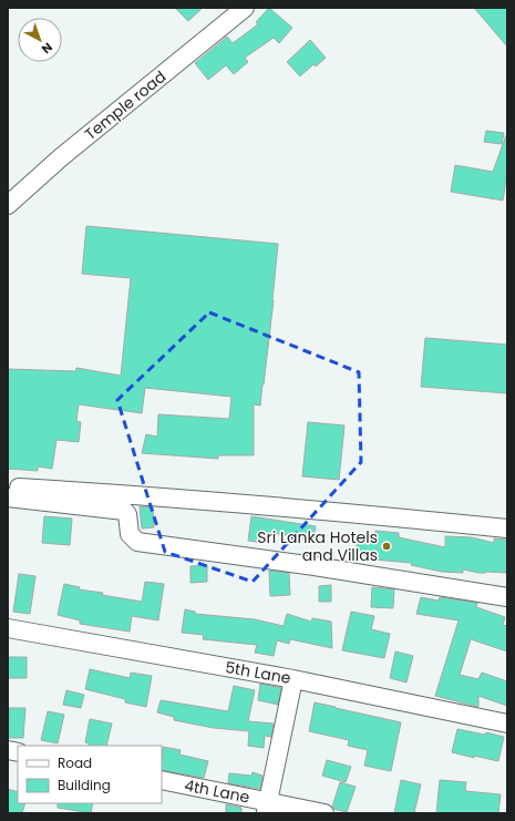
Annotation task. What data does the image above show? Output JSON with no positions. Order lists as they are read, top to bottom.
{
  "streets": {
    "street": ["Temple road", "5th Lane", "4th Lane"]
  },
  "places": ["Sri Lanka Hotels and Villas"],
  "legend": ["Road", "Building"],
  "north": "bottom right"
}
